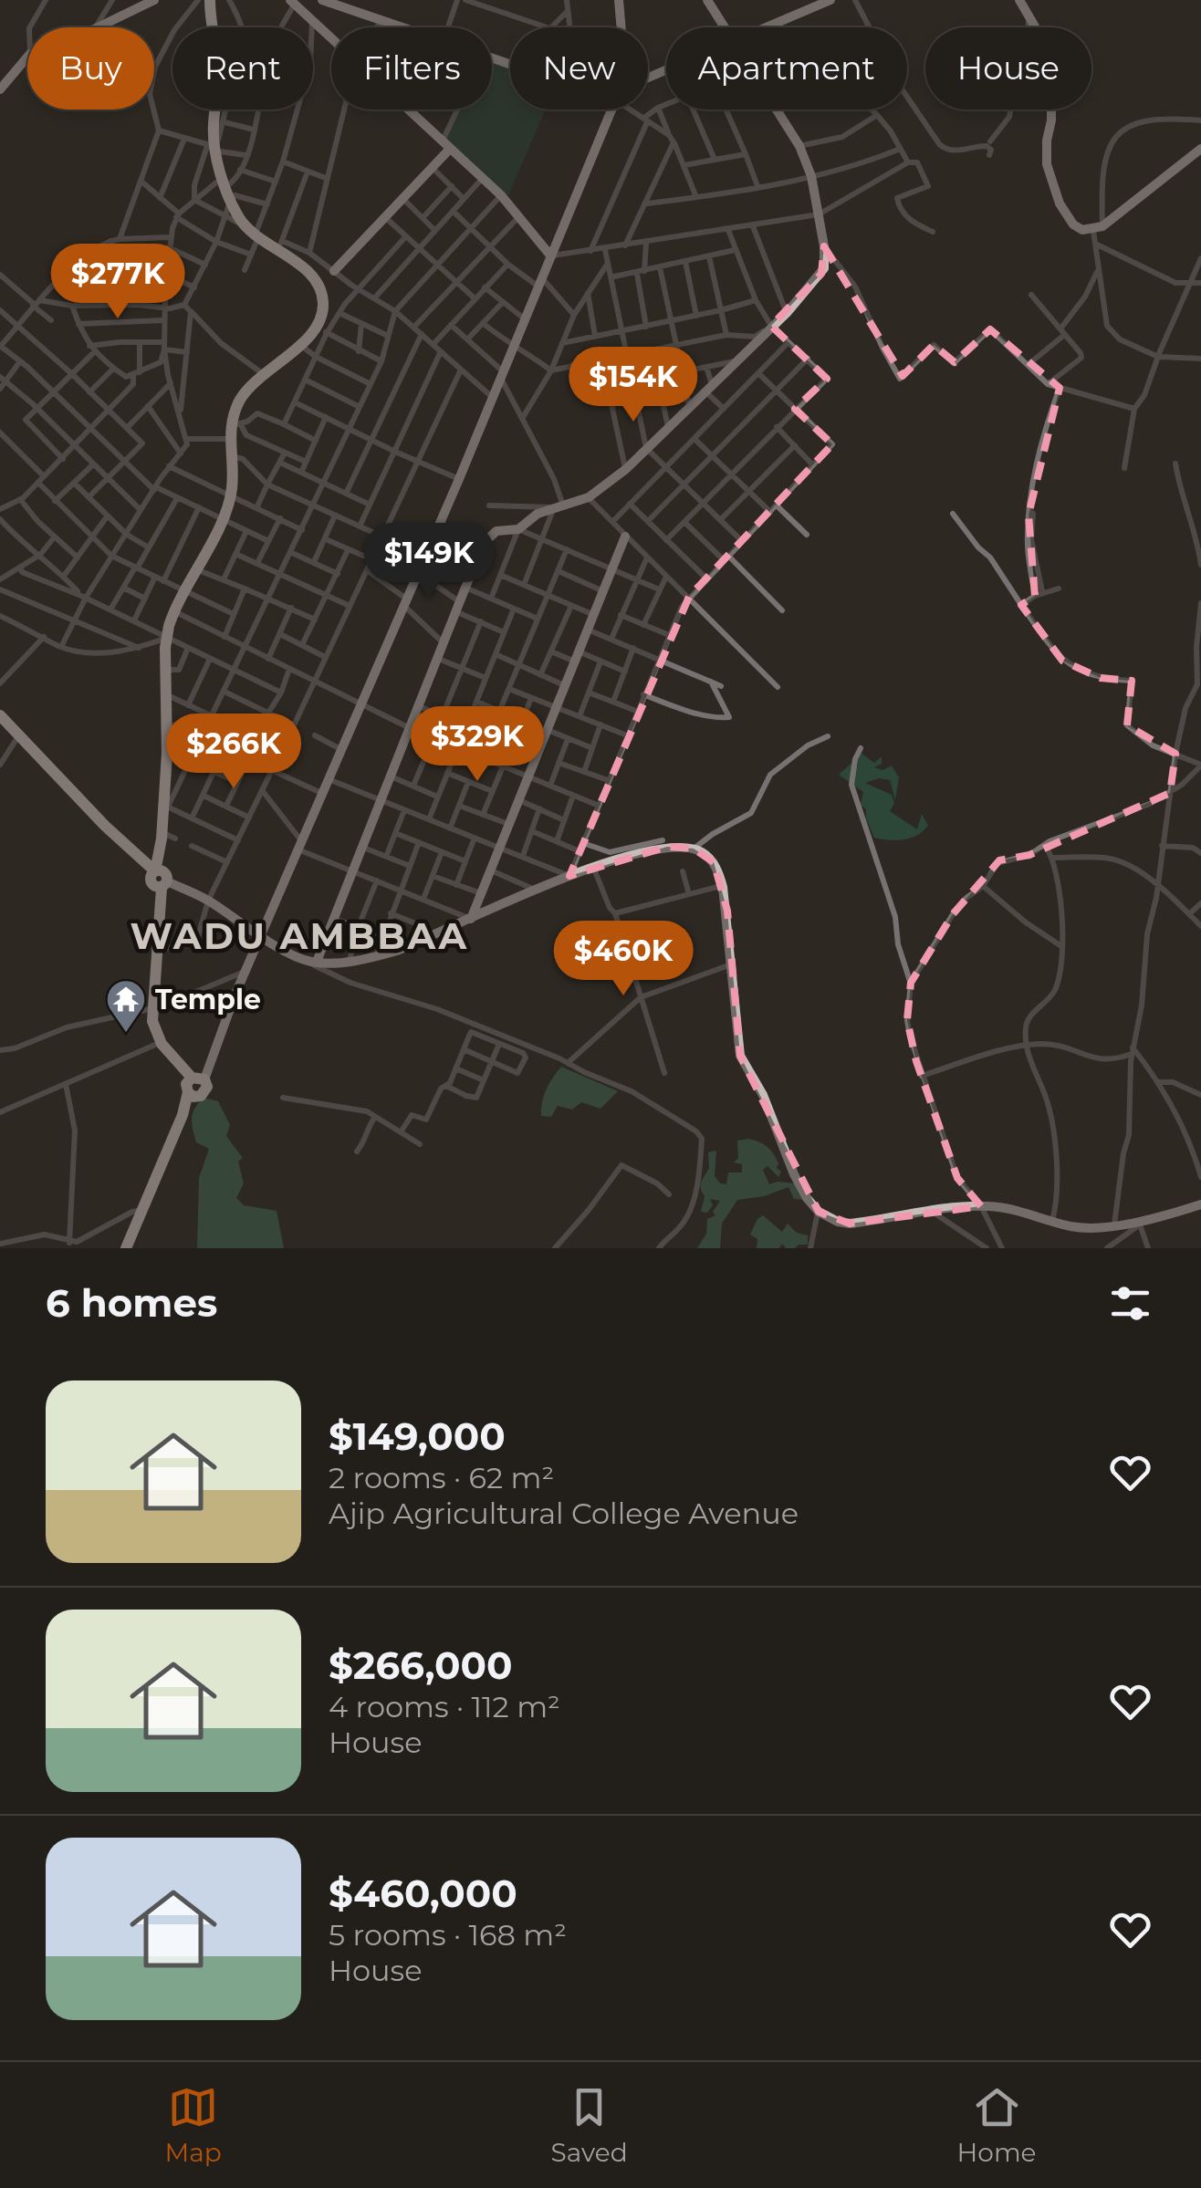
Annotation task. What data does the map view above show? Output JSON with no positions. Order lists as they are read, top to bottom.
{
  "districts": ["WADU AMBBAA"],
  "places": {
    "temple": ["Temple"]
  },
  "page": {
    "chip": [
      "Buy",
      "Rent",
      "Filters",
      "New",
      "Apartment",
      "House"
    ],
    "price": [
      "$277K",
      "$154K",
      "$149K",
      "$329K",
      "$266K",
      "$460K"
    ],
    "heading": "6 homes",
    "list": [
      {
        "name": "$149,000",
        "note": "2 rooms · 62 m² · Ajip Agricultural College Avenue"
      },
      {
        "name": "$266,000",
        "note": "4 rooms · 112 m² · House"
      },
      {
        "name": "$460,000",
        "note": "5 rooms · 168 m² · House"
      }
    ],
    "tabs": ["Map", "Saved", "Home"]
  }
}
